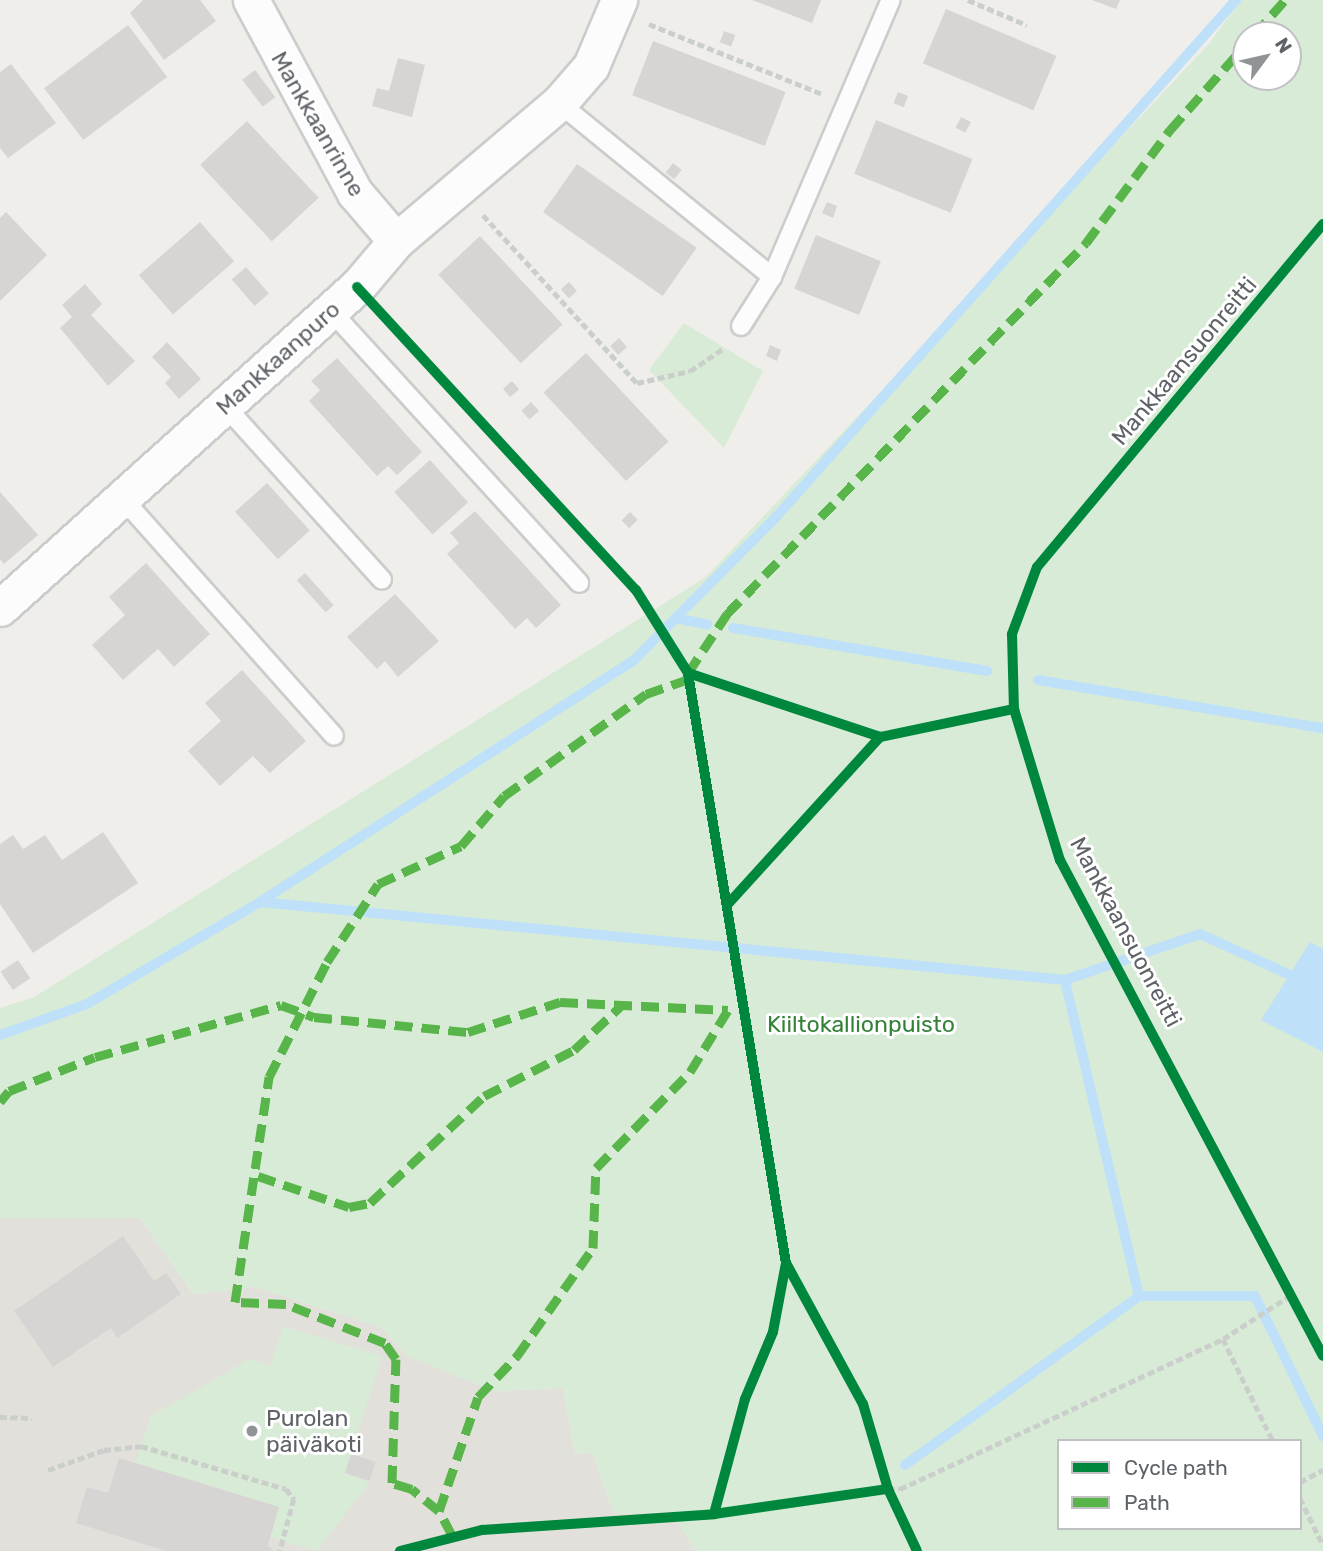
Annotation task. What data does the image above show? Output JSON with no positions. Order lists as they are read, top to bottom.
{
  "streets": {
    "street": ["Mankkaanrinne", "Mankkaanpuro"],
    "cycle path": ["Mankkaansuonreitti"]
  },
  "crossings": [
    ["Mankkaanrinne", "Mankkaanpuro"]
  ],
  "parks": ["Kiiltokallionpuisto"],
  "places": ["Purolan päiväkoti"],
  "legend": ["Cycle path", "Path"],
  "north": "top right"
}
